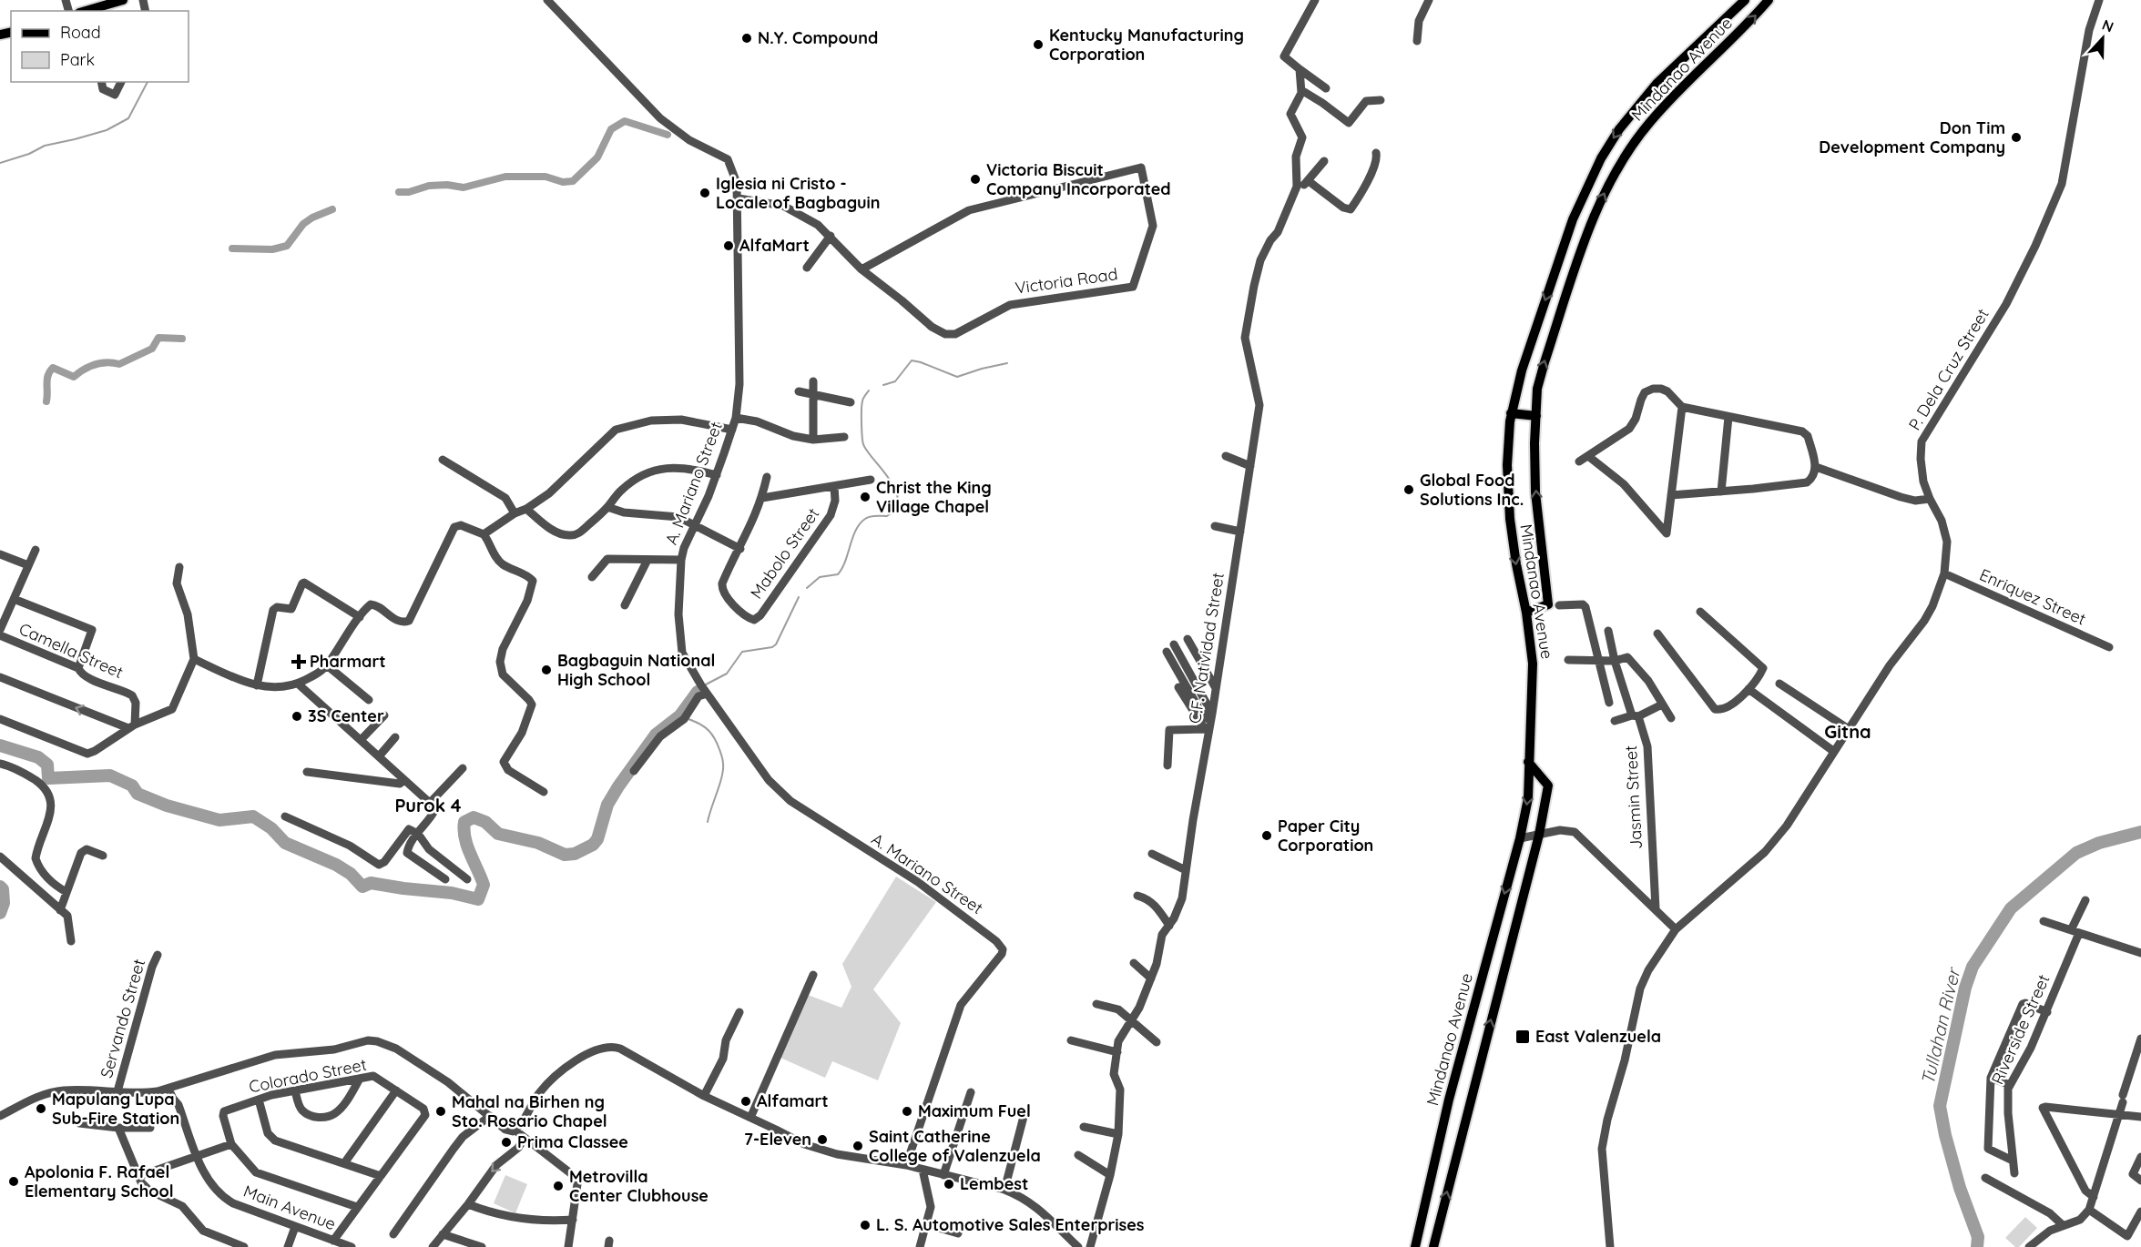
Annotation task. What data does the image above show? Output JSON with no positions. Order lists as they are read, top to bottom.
{
  "streets": {
    "main road": ["Mindanao Avenue"],
    "street": [
      "Victoria Road",
      "P. Dela Cruz Street",
      "A. Mariano Street",
      "Mabolo Street",
      "Enriquez Street",
      "C.F. Natividad Street",
      "Camella Street",
      "Jasmin Street",
      "Servando Street",
      "Riverside Street",
      "Colorado Street",
      "Main Avenue"
    ]
  },
  "crossings": [
    ["Victoria Road", "A. Mariano Street"],
    ["P. Dela Cruz Street", "Enriquez Street"],
    ["Colorado Street", "Main Avenue"]
  ],
  "districts": ["Gitna", "Purok 4"],
  "water": ["Tullahan River"],
  "places": {
    "other": [
      "N.Y. Compound",
      "Kentucky Manufacturing Corporation",
      "Don Tim Development Company",
      "Victoria Biscuit Company Incorporated",
      "Iglesia ni Cristo - Locale of Bagbaguin",
      "AlfaMart",
      "Global Food Solutions Inc.",
      "Christ the King Village Chapel",
      "Bagbaguin National High School",
      "3S Center",
      "Paper City Corporation",
      "Alfamart",
      "Mapulang Lupa Sub-Fire Station",
      "Mahal na Birhen ng Sto. Rosario Chapel",
      "Maximum Fuel",
      "7-Eleven",
      "Prima Classee",
      "Saint Catherine College of Valenzuela",
      "Apolonia F. Rafael Elementary School",
      "Lembest",
      "Metrovilla Center Clubhouse",
      "L. S. Automotive Sales Enterprises"
    ],
    "health": ["Pharmart"],
    "transit": ["East Valenzuela"]
  },
  "legend": ["Road", "Park"],
  "north": "top"
}
